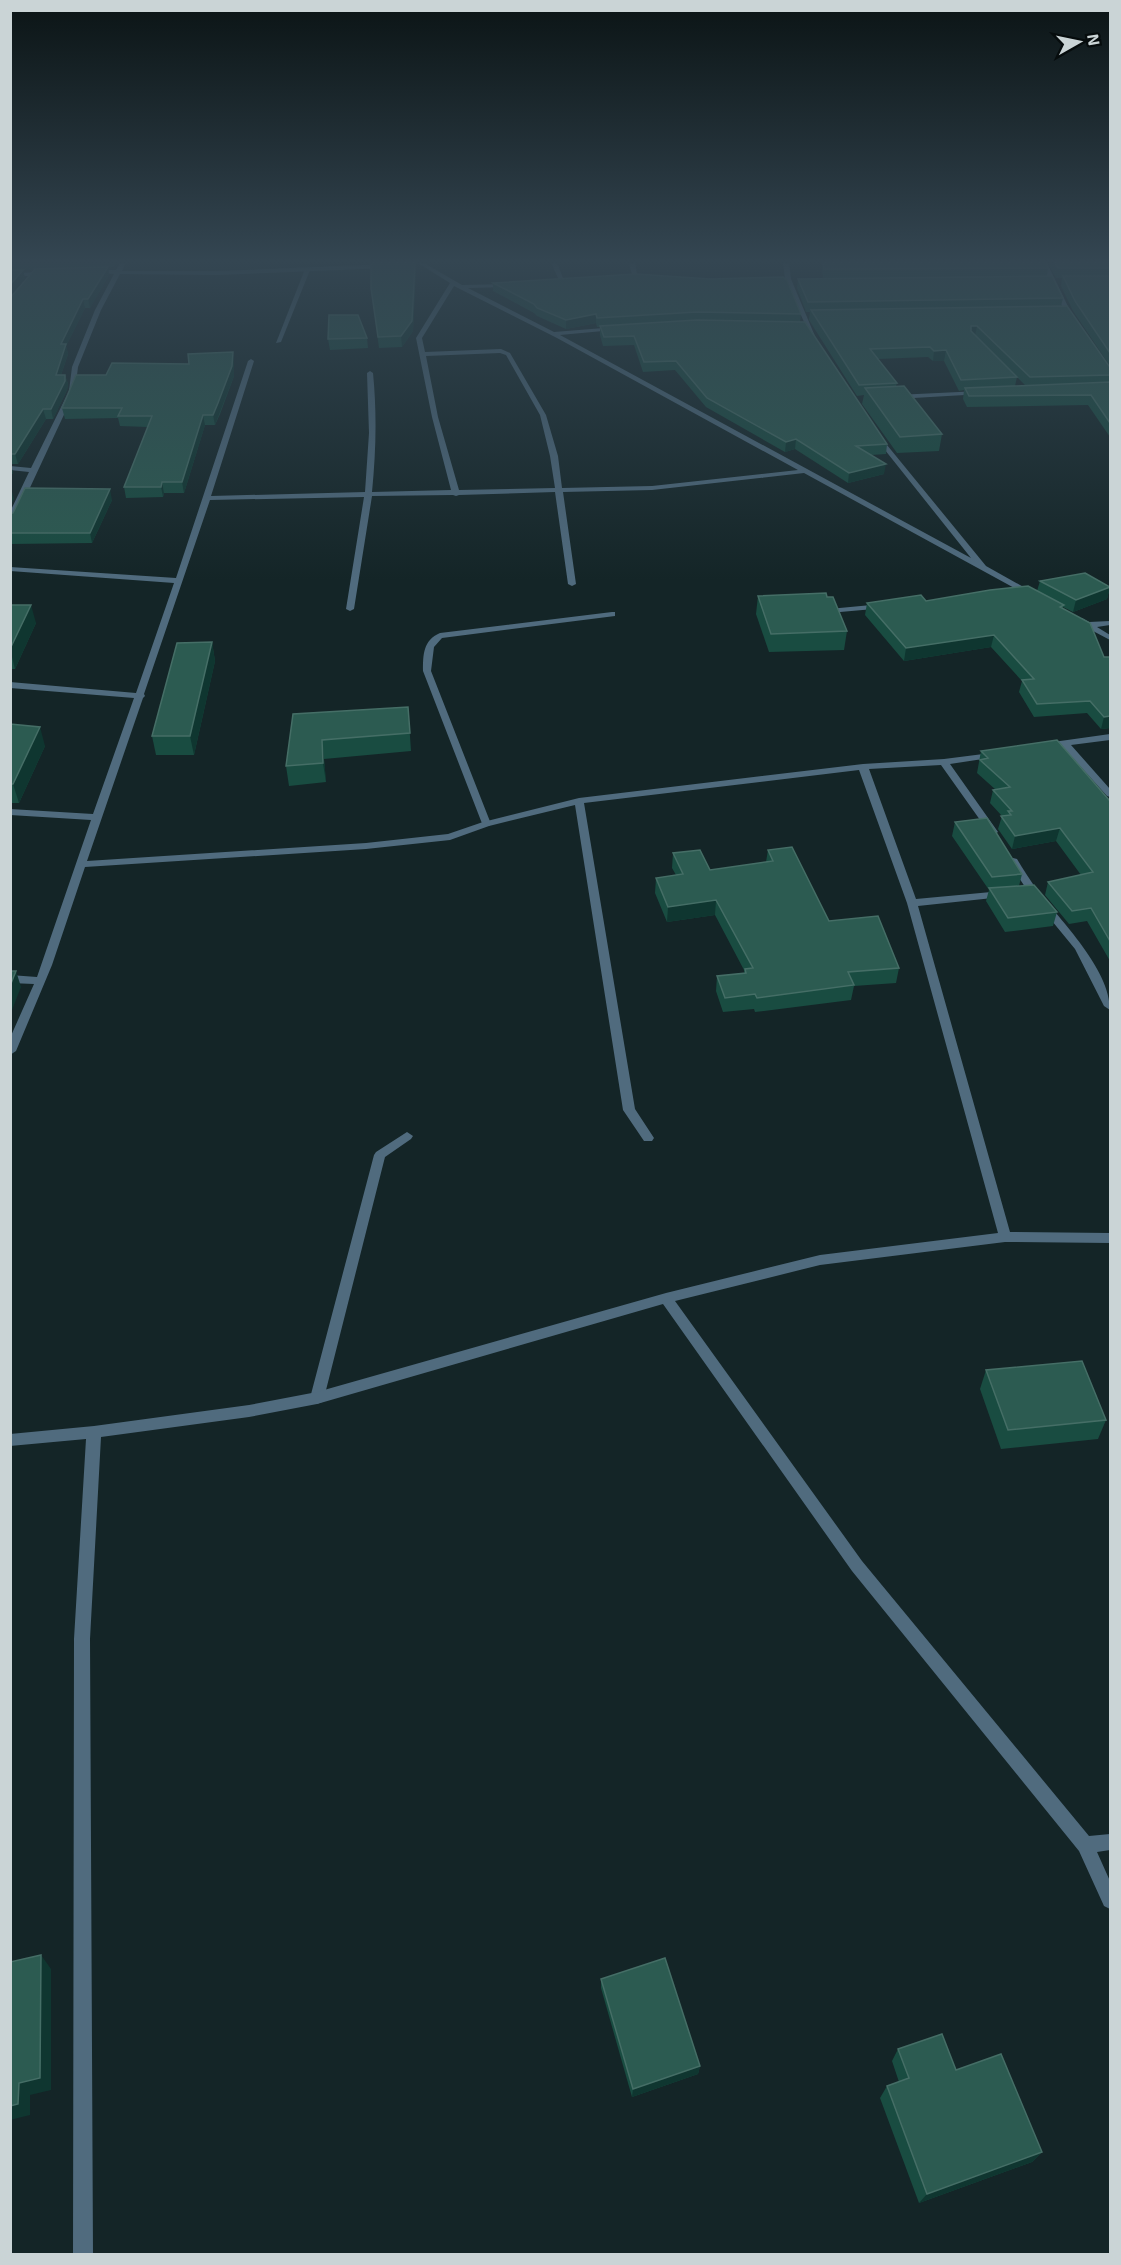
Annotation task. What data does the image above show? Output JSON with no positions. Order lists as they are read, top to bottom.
{
  "north": "right"
}
